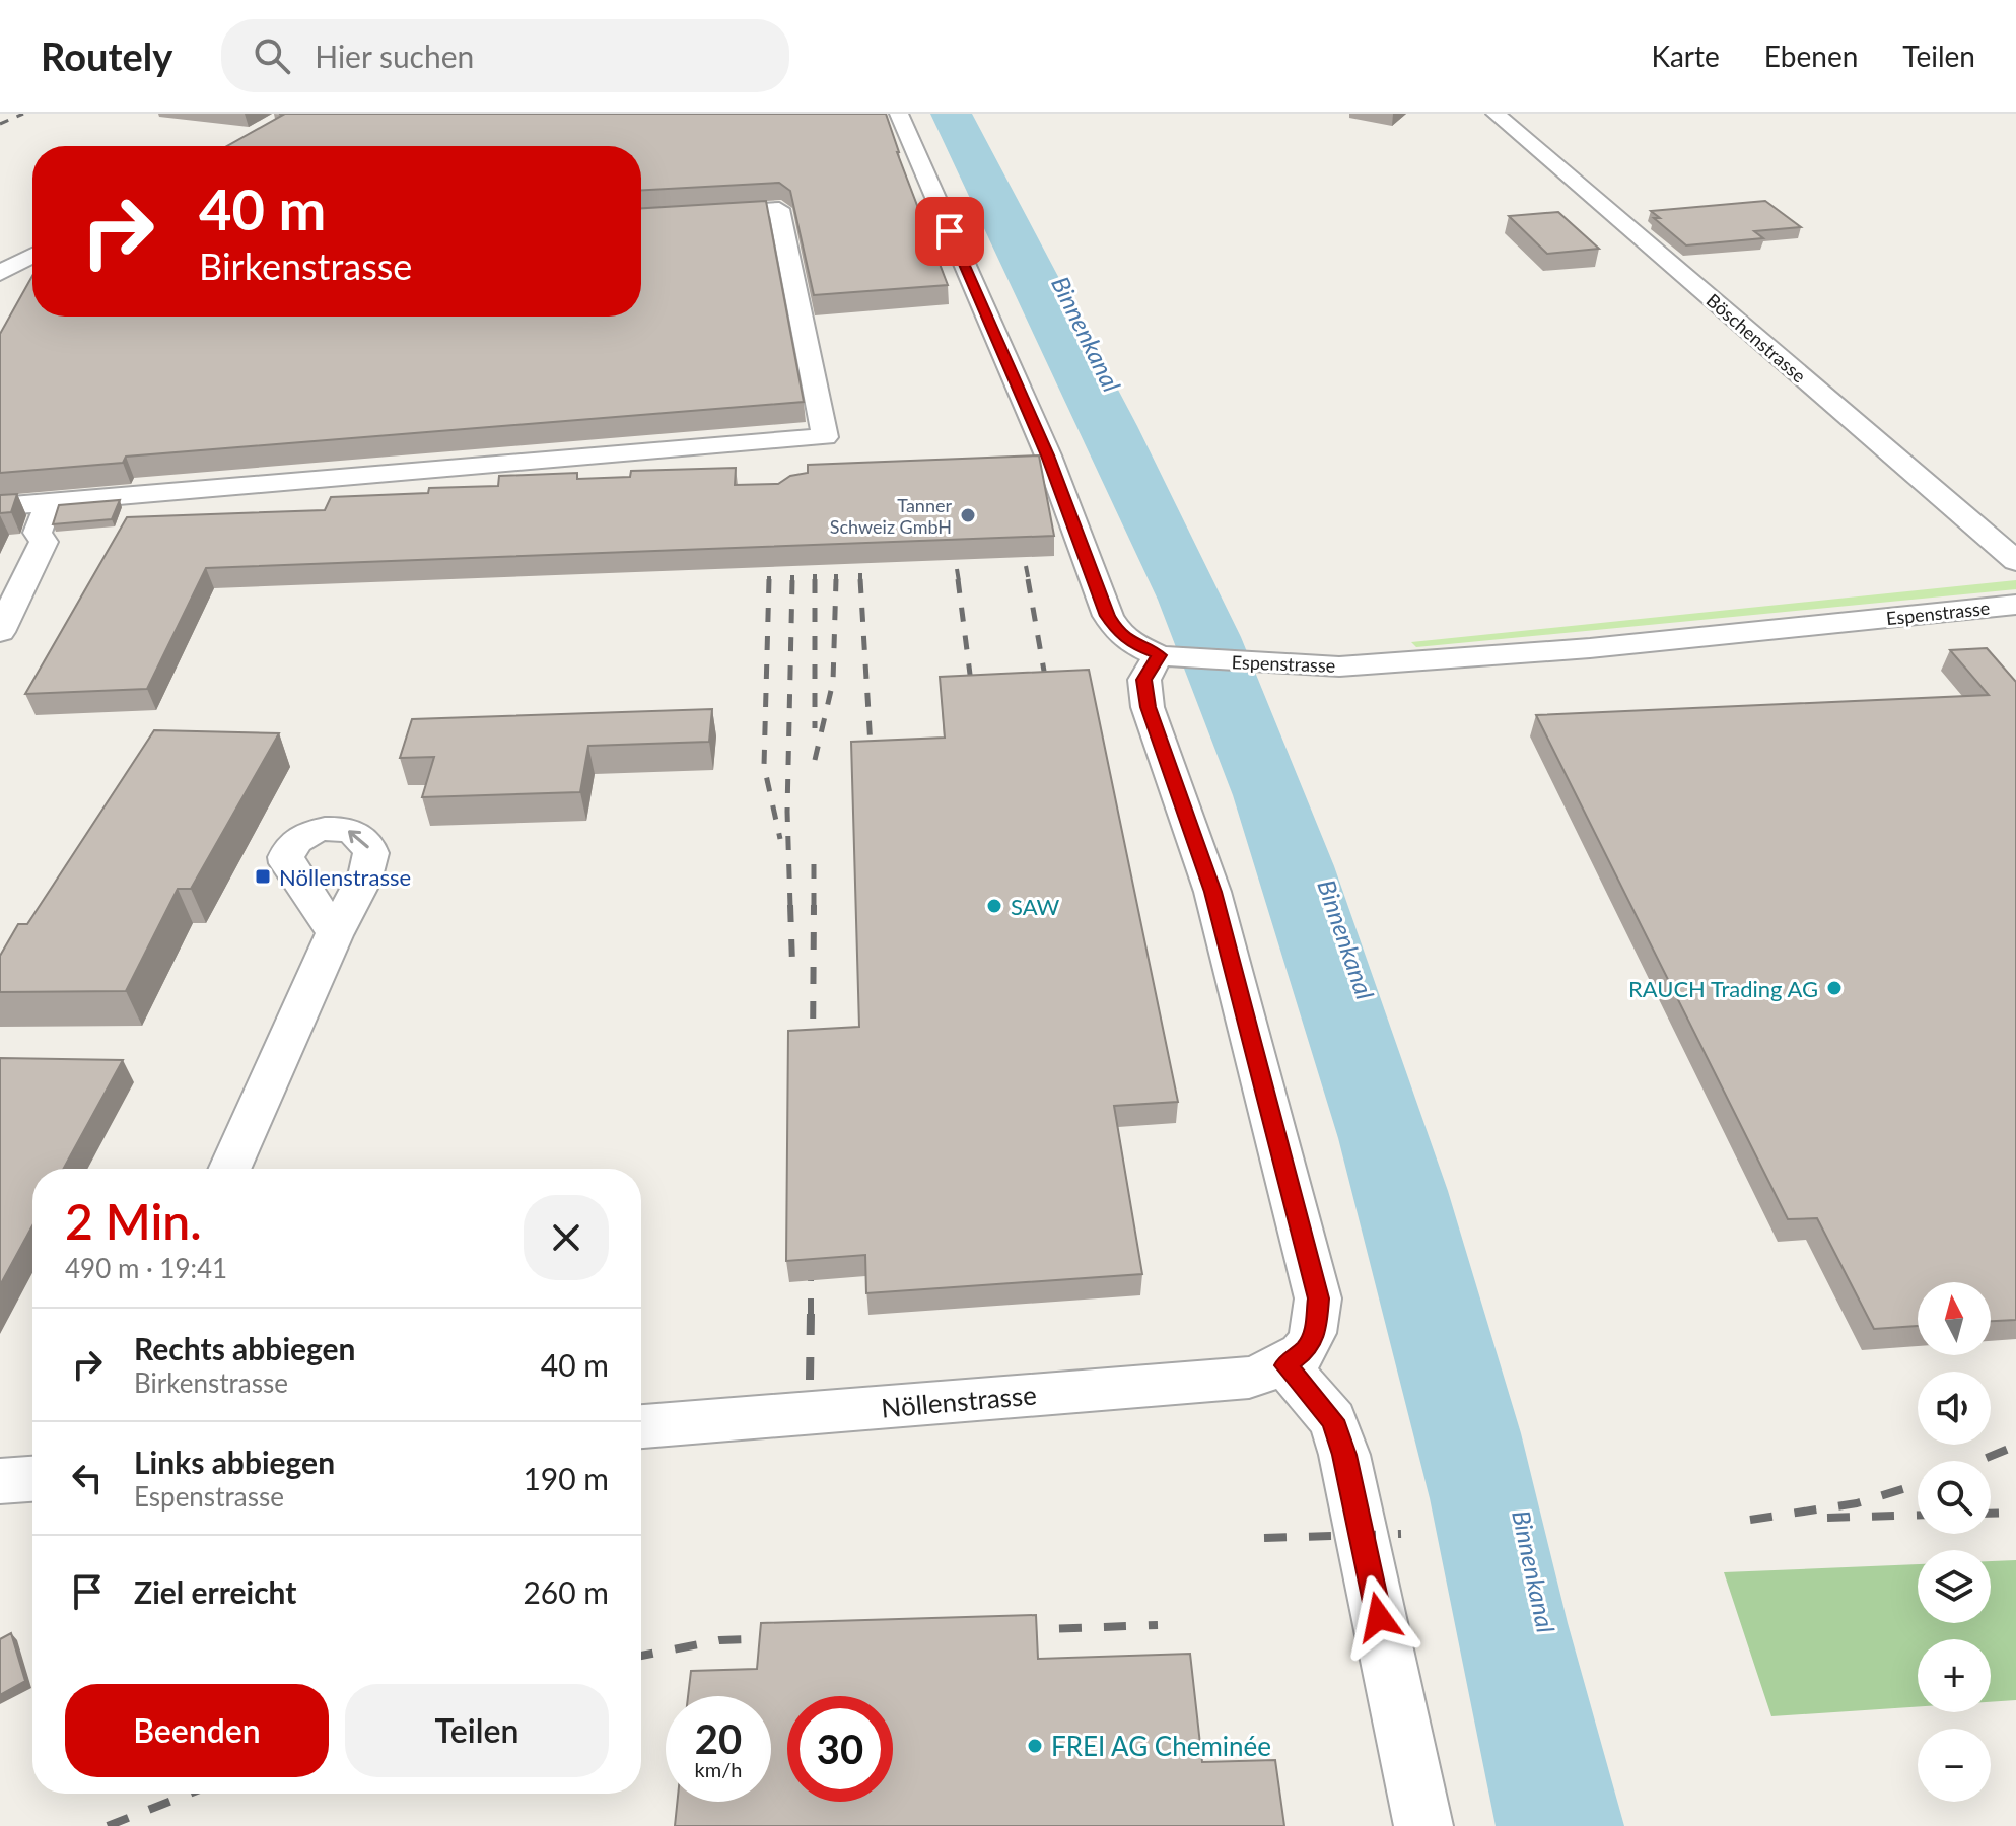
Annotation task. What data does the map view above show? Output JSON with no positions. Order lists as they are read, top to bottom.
{
  "streets": {
    "street": ["Böschenstrasse", "Espenstrasse", "Nöllenstrasse"]
  },
  "water": ["Binnenkanal"],
  "places": {
    "other": [
      "Tanner Schweiz GmbH",
      "SAW",
      "RAUCH Trading AG",
      "FREI AG Cheminée"
    ],
    "transit": ["Nöllenstrasse"]
  },
  "north": "top",
  "page": {
    "header": "Routely",
    "search": "Hier suchen",
    "nav": ["Karte", "Ebenen", "Teilen"],
    "turn": ["40 m", "Birkenstrasse"],
    "heading": ["2 Min.", "490 m · 19:41"],
    "map_buttons": ["+", "−"],
    "list": [
      {
        "name": "Rechts abbiegen",
        "note": "Birkenstrasse",
        "value": "40 m"
      },
      {
        "name": "Links abbiegen",
        "note": "Espenstrasse",
        "value": "190 m"
      },
      {
        "name": "Ziel erreicht",
        "value": "260 m"
      }
    ],
    "buttons": ["Beenden", "Teilen"],
    "speed": "20 km/h",
    "limit": "30"
  }
}
